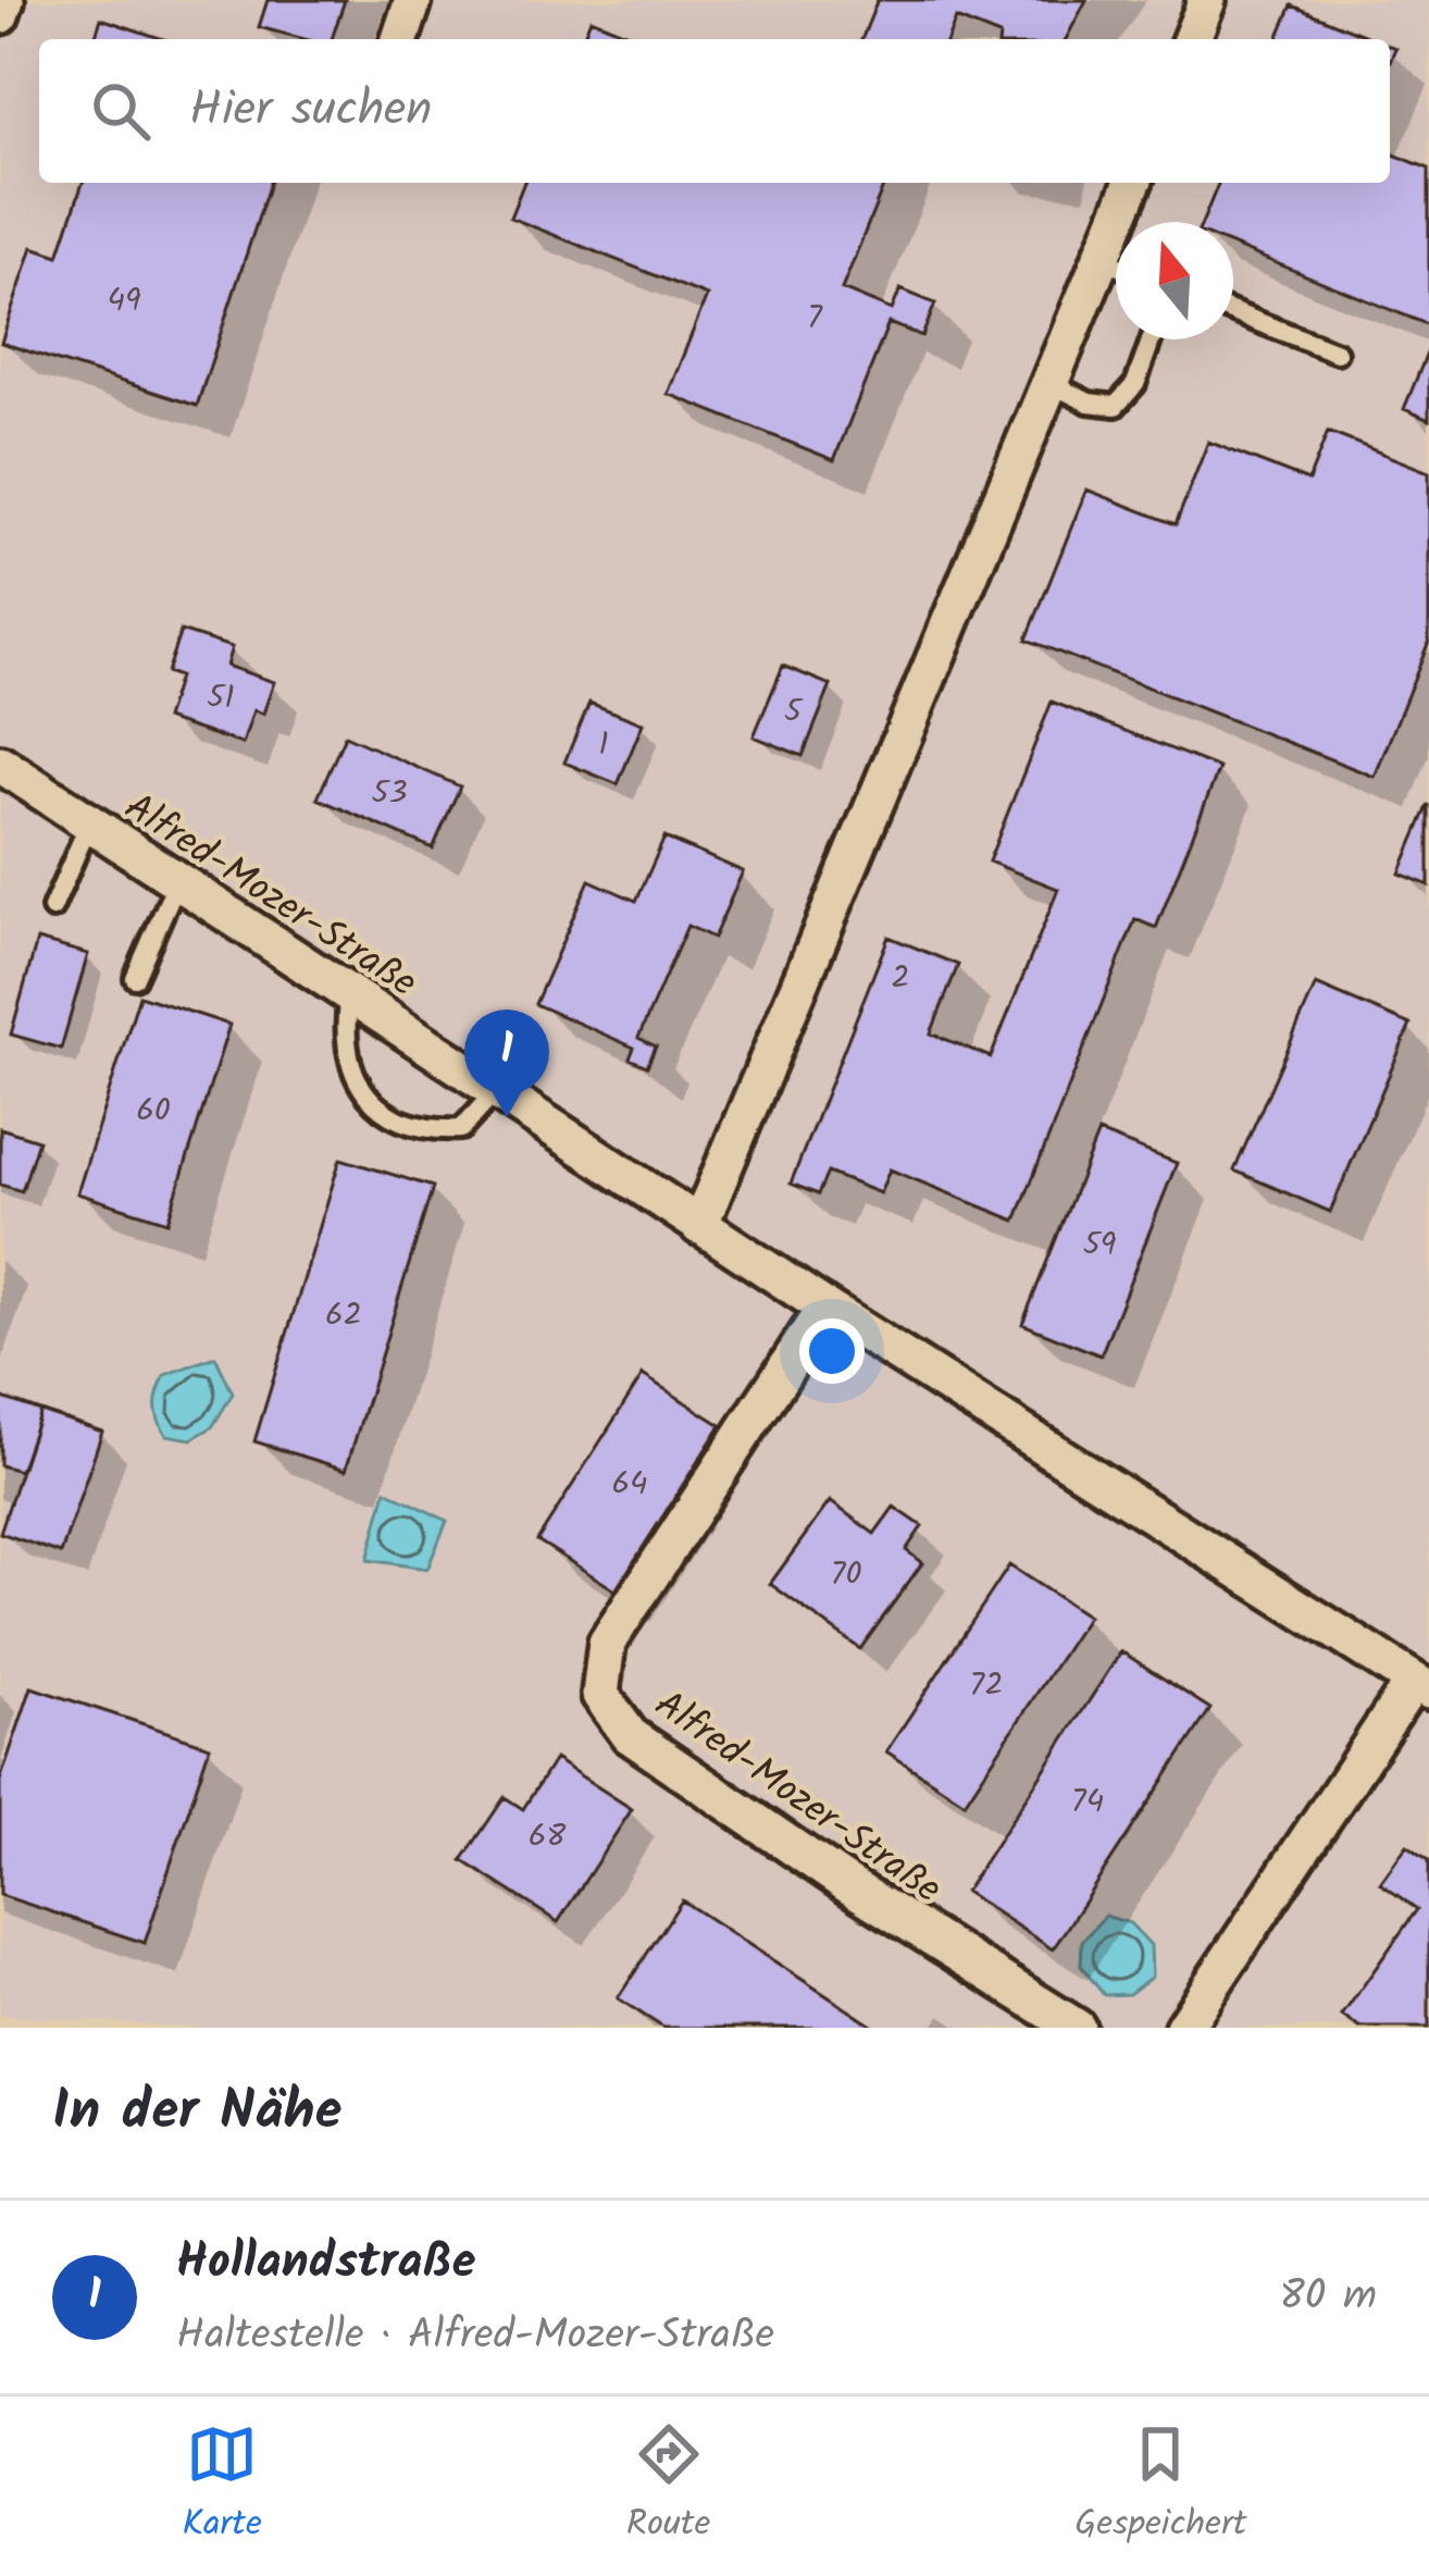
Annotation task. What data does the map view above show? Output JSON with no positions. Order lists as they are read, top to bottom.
{
  "streets": {
    "street": ["Alfred-Mozer-Straße"]
  },
  "house_numbers": [
    "49",
    "7",
    "51",
    "5",
    "1",
    "53",
    "2",
    "60",
    "59",
    "62",
    "64",
    "70",
    "72",
    "74",
    "68"
  ],
  "north": "top",
  "page": {
    "search": "Hier suchen",
    "pins": "1",
    "heading": "In der Nähe",
    "list": [
      {
        "mark": "1",
        "name": "Hollandstraße",
        "note": "Haltestelle · Alfred-Mozer-Straße",
        "value": "80 m"
      }
    ],
    "nav": ["Karte", "Route", "Gespeichert"]
  }
}
